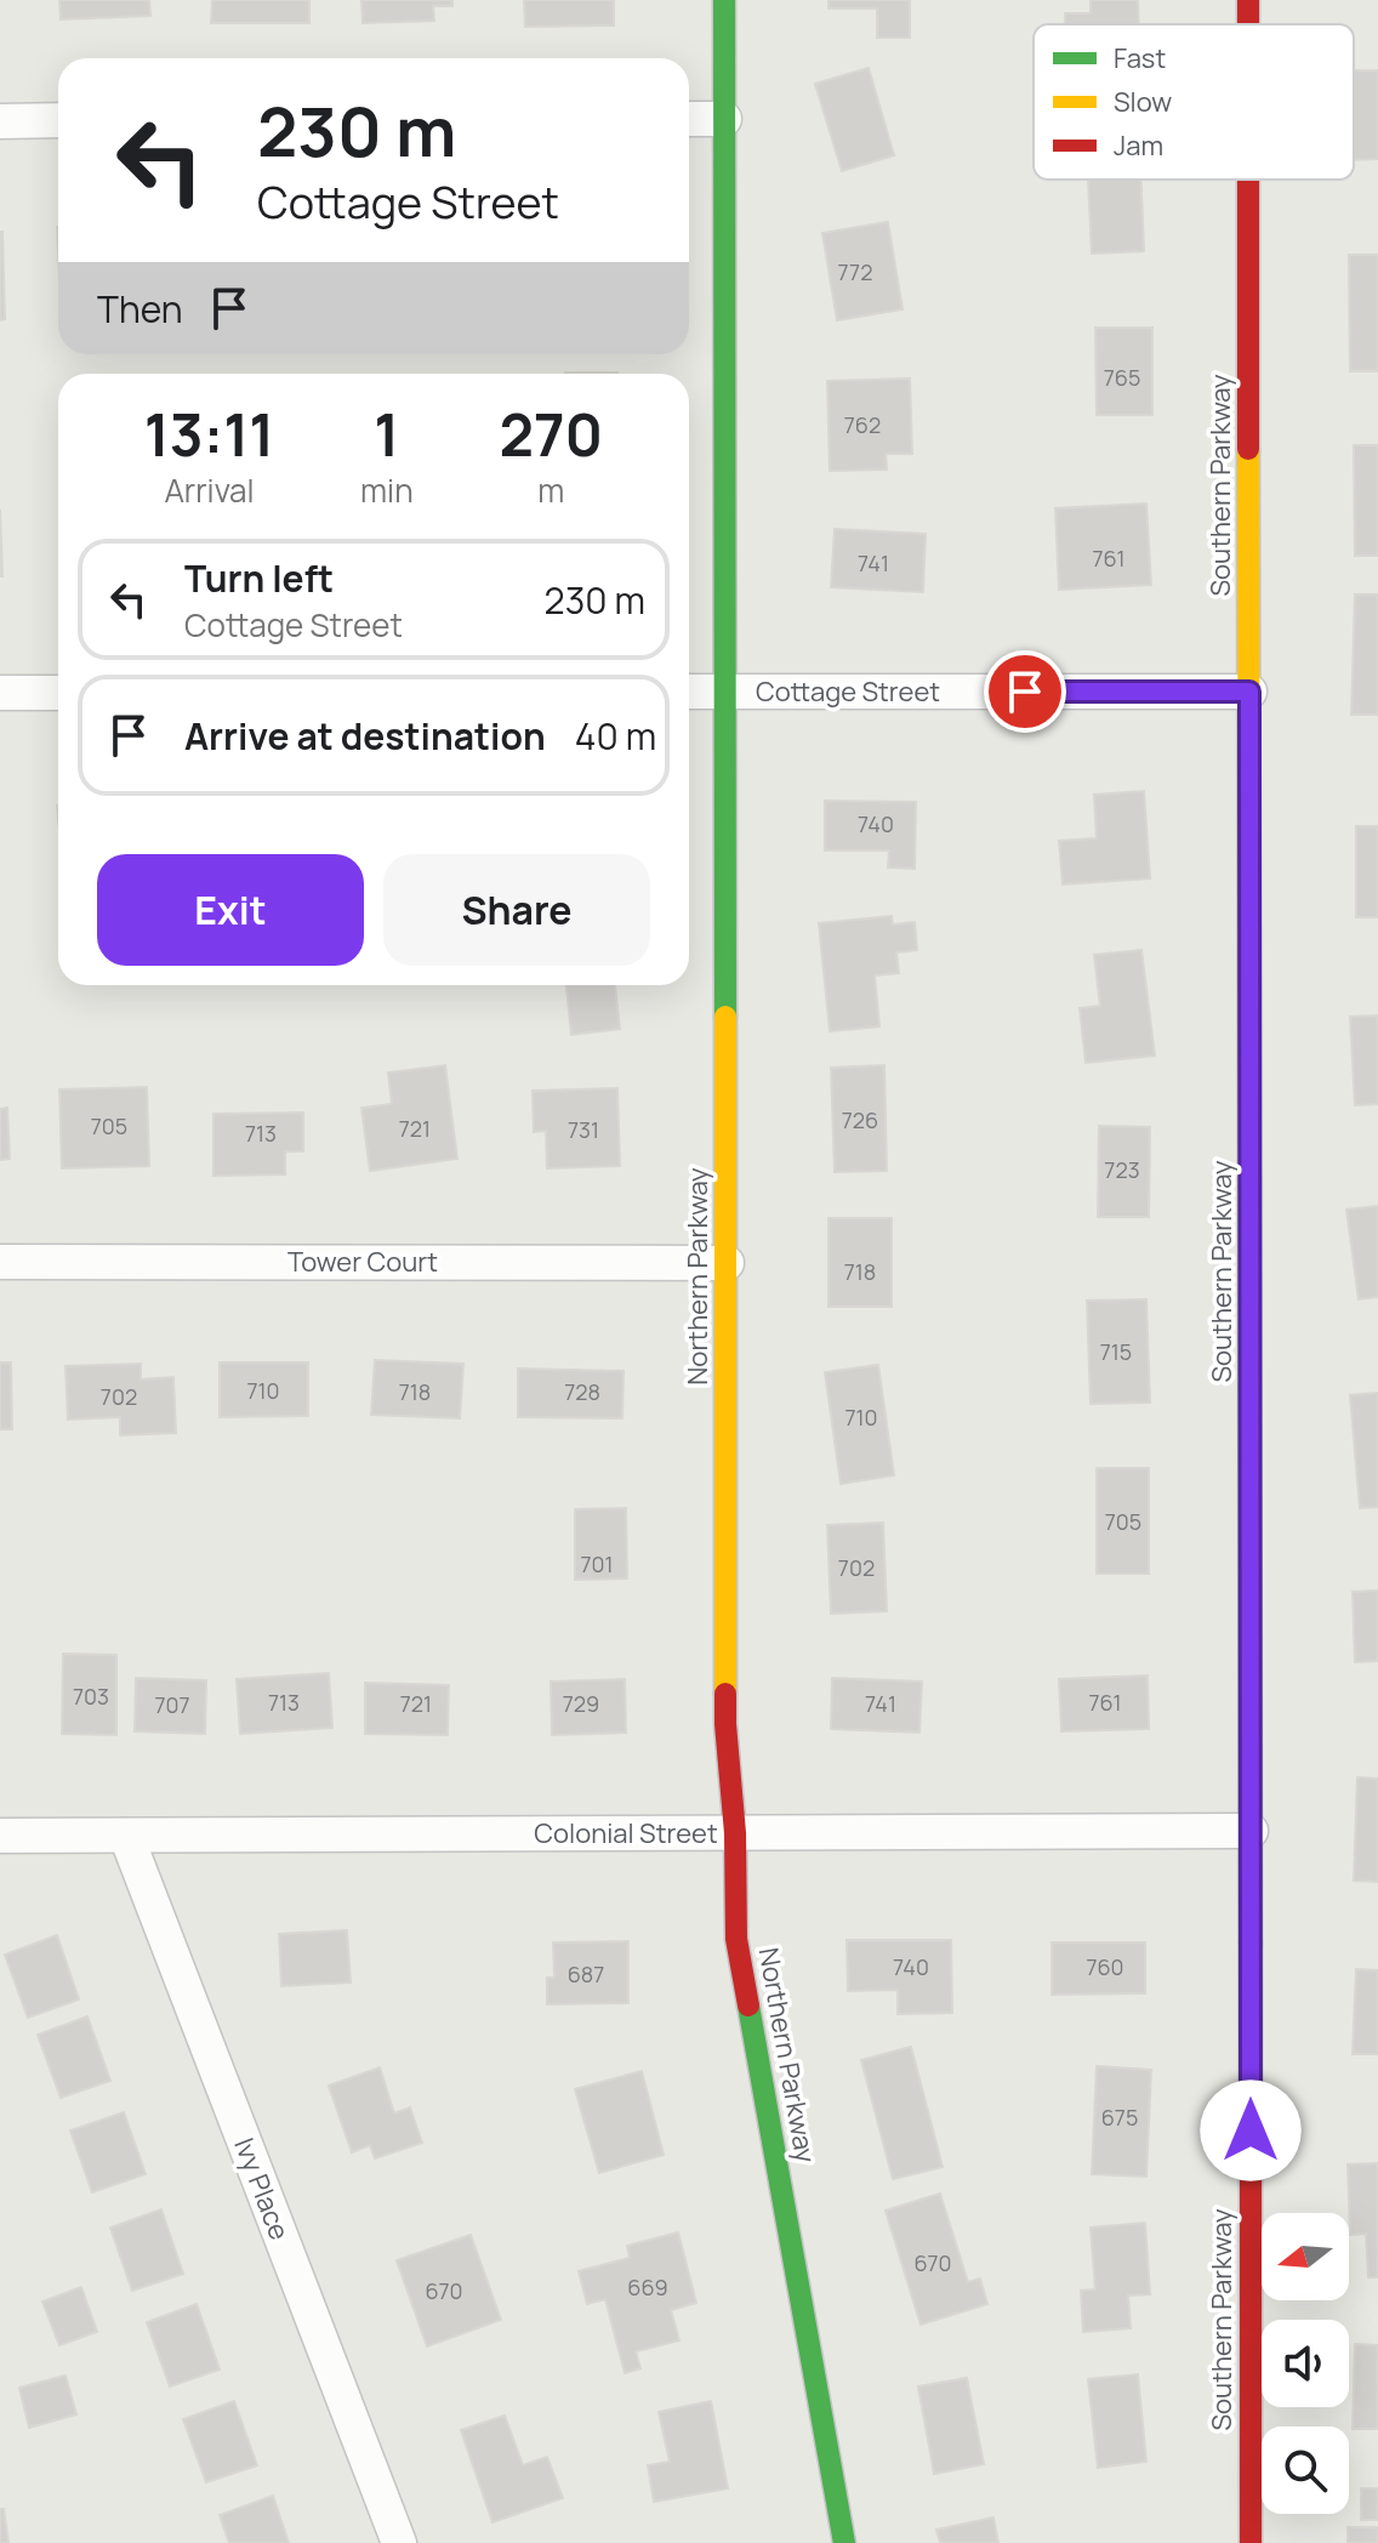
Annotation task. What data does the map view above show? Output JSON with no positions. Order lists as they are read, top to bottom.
{
  "streets": {
    "street": [
      "Southern Parkway",
      "Cottage Street",
      "Tower Court",
      "Northern Parkway",
      "Colonial Street",
      "Ivy Place"
    ]
  },
  "crossings": [
    ["Southern Parkway", "Cottage Street"],
    ["Southern Parkway", "Colonial Street"],
    ["Cottage Street", "Northern Parkway"],
    ["Tower Court", "Northern Parkway"],
    ["Northern Parkway", "Colonial Street"],
    ["Colonial Street", "Ivy Place"]
  ],
  "house_numbers": [
    "772",
    "765",
    "762",
    "761",
    "741",
    "740",
    "726",
    "705",
    "721",
    "731",
    "713",
    "723",
    "718",
    "715",
    "710",
    "718",
    "728",
    "702",
    "710",
    "705",
    "701",
    "702",
    "703",
    "713",
    "761",
    "721",
    "729",
    "741",
    "707",
    "740",
    "760",
    "687",
    "675",
    "670",
    "669",
    "670"
  ],
  "legend": ["Fast", "Slow", "Jam"],
  "north": "left",
  "page": {
    "turn": ["230 m", "Cottage Street"],
    "then": "Then",
    "eta": [
      "13:11",
      "Arrival",
      "1",
      "min",
      "270",
      "m"
    ],
    "list": [
      {
        "name": "Turn left",
        "note": "Cottage Street",
        "value": "230 m"
      },
      {
        "name": "Arrive at destination",
        "value": "40 m"
      }
    ],
    "buttons": ["Exit", "Share"]
  }
}
